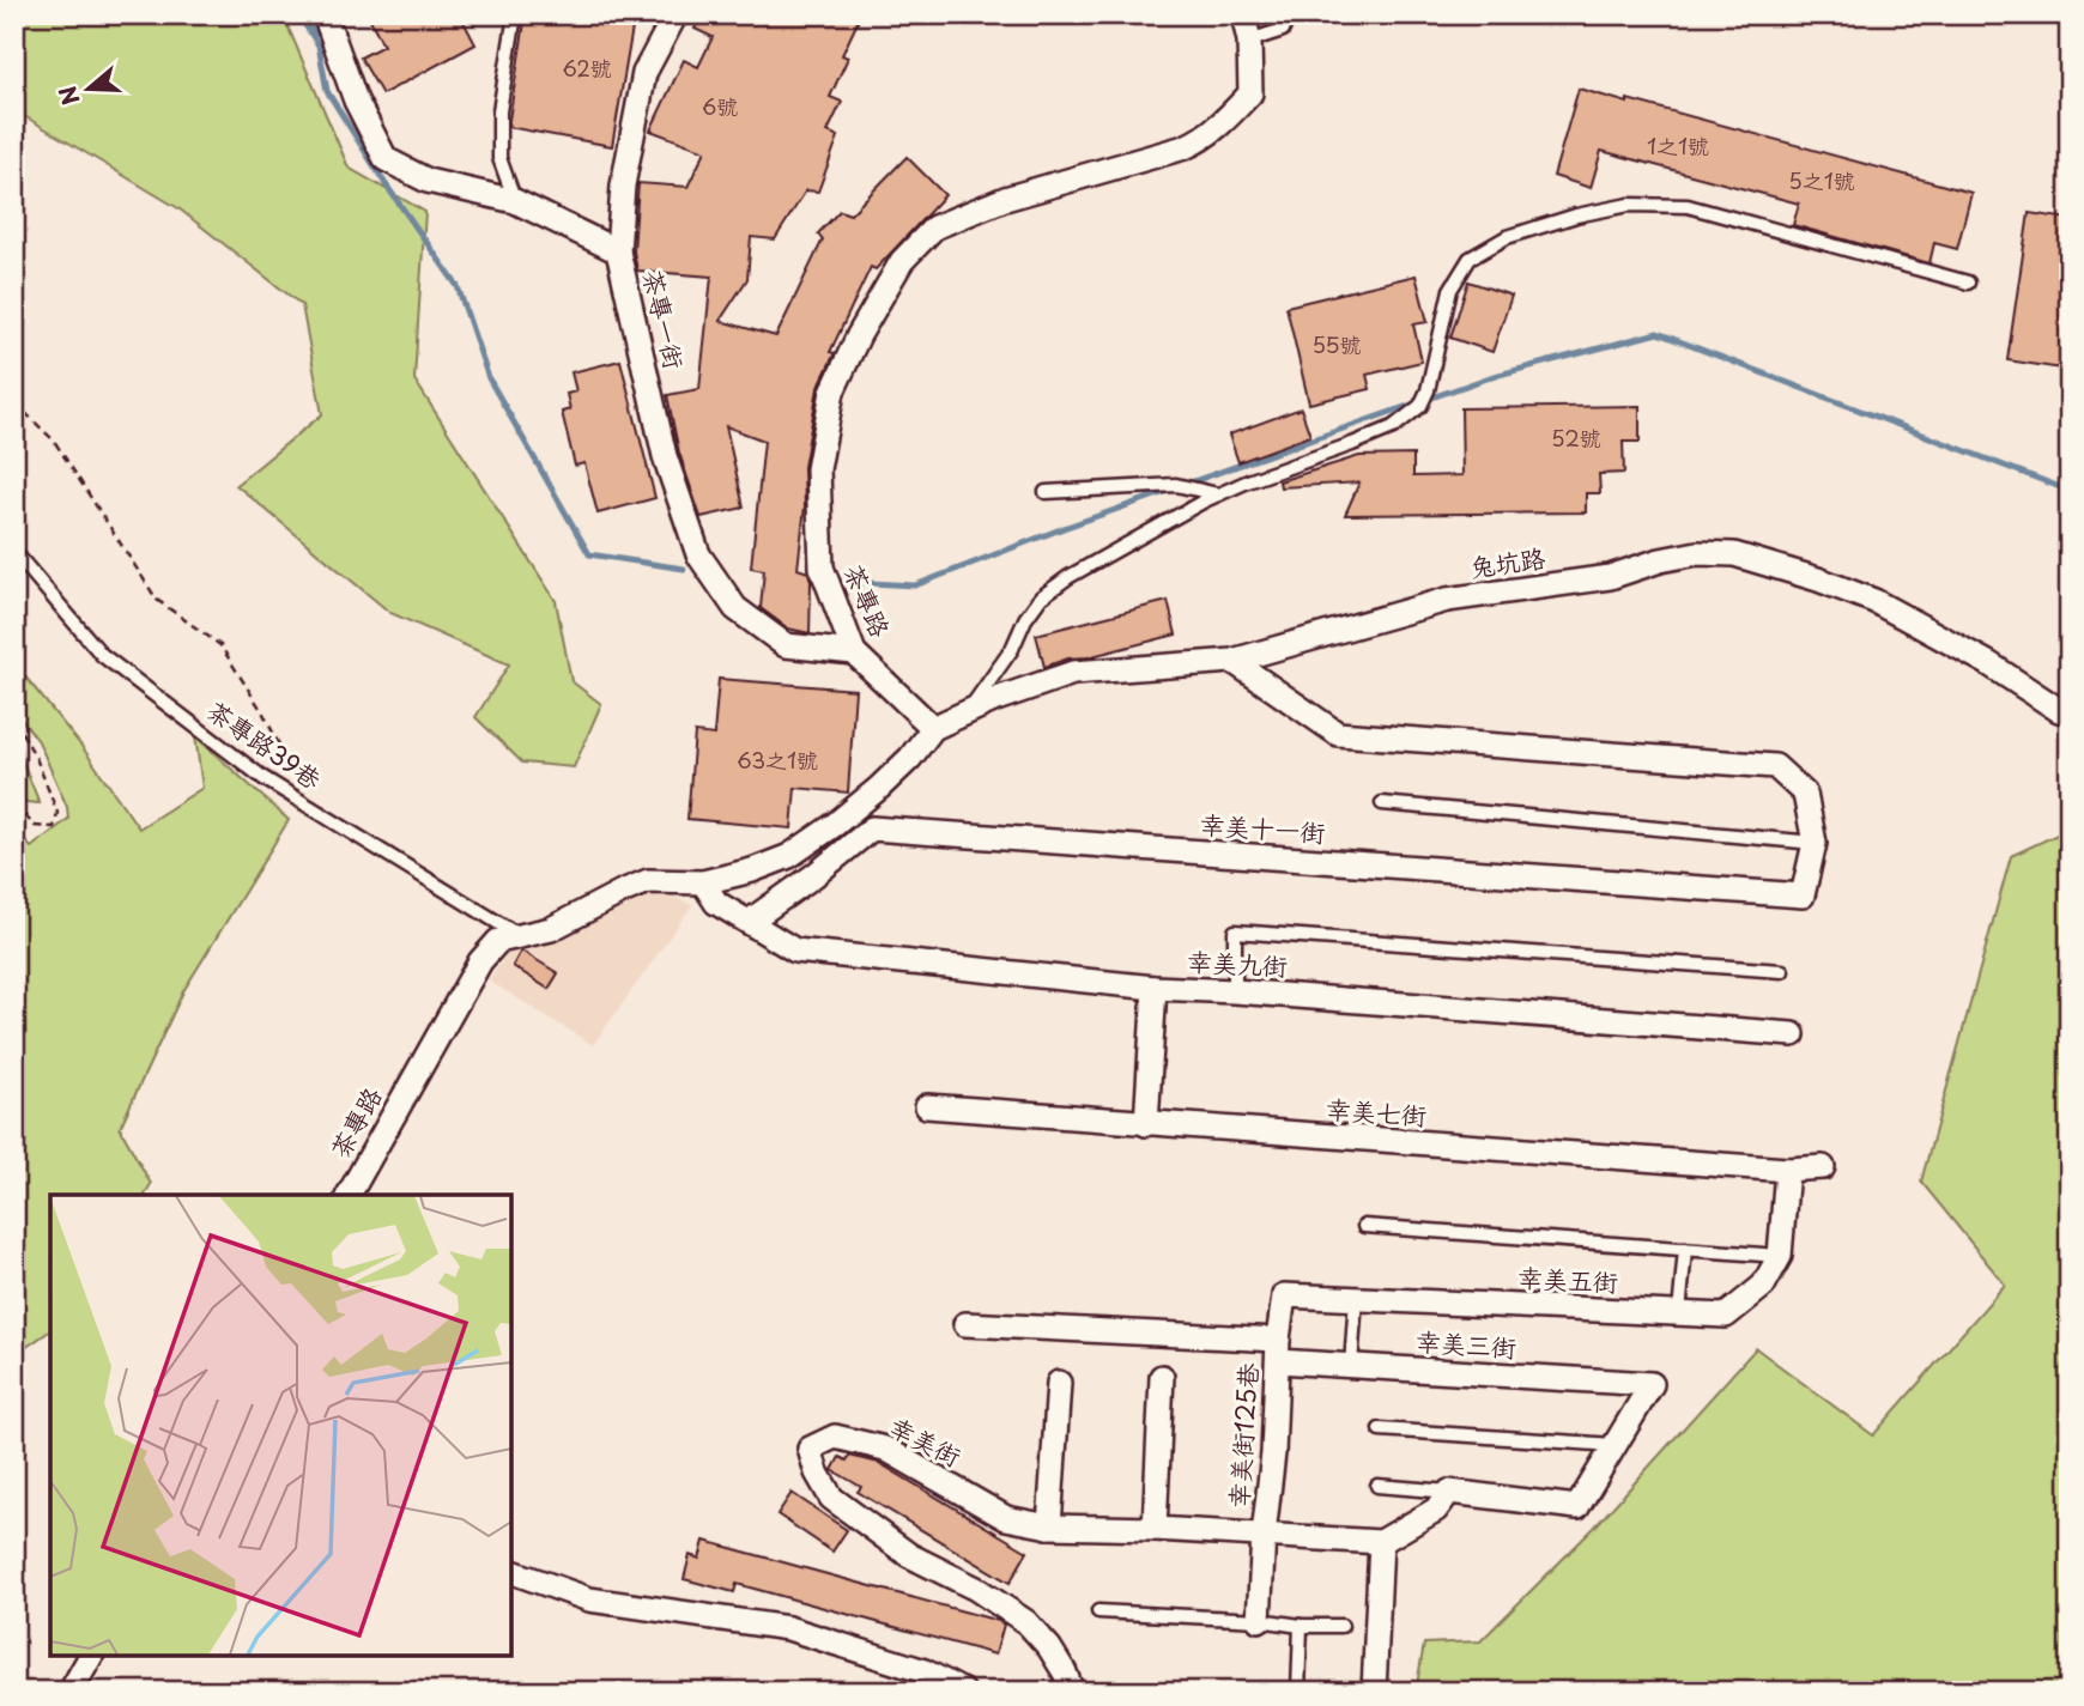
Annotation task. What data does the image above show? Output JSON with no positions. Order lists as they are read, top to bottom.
{
  "streets": {
    "street": [
      "茶專一街",
      "兔坑路",
      "茶專路",
      "幸美十一街",
      "幸美九街",
      "幸美七街",
      "幸美五街",
      "幸美三街",
      "幸美街125巷",
      "幸美街"
    ],
    "lane": ["茶專路39巷"]
  },
  "crossings": [
    ["茶專一街", "茶專路"],
    ["兔坑路", "茶專路"],
    ["茶專路", "茶專路39巷"],
    ["茶專路", "幸美九街"],
    ["幸美十一街", "幸美九街"],
    ["幸美七街", "幸美五街"],
    ["幸美五街", "幸美三街"],
    ["幸美五街", "幸美街125巷"],
    ["幸美三街", "幸美街125巷"],
    ["幸美街125巷", "幸美街"]
  ],
  "house_numbers": [
    "62號",
    "6號",
    "1之1號",
    "5之1號",
    "55號",
    "52號",
    "63之1號"
  ],
  "north": "left"
}
